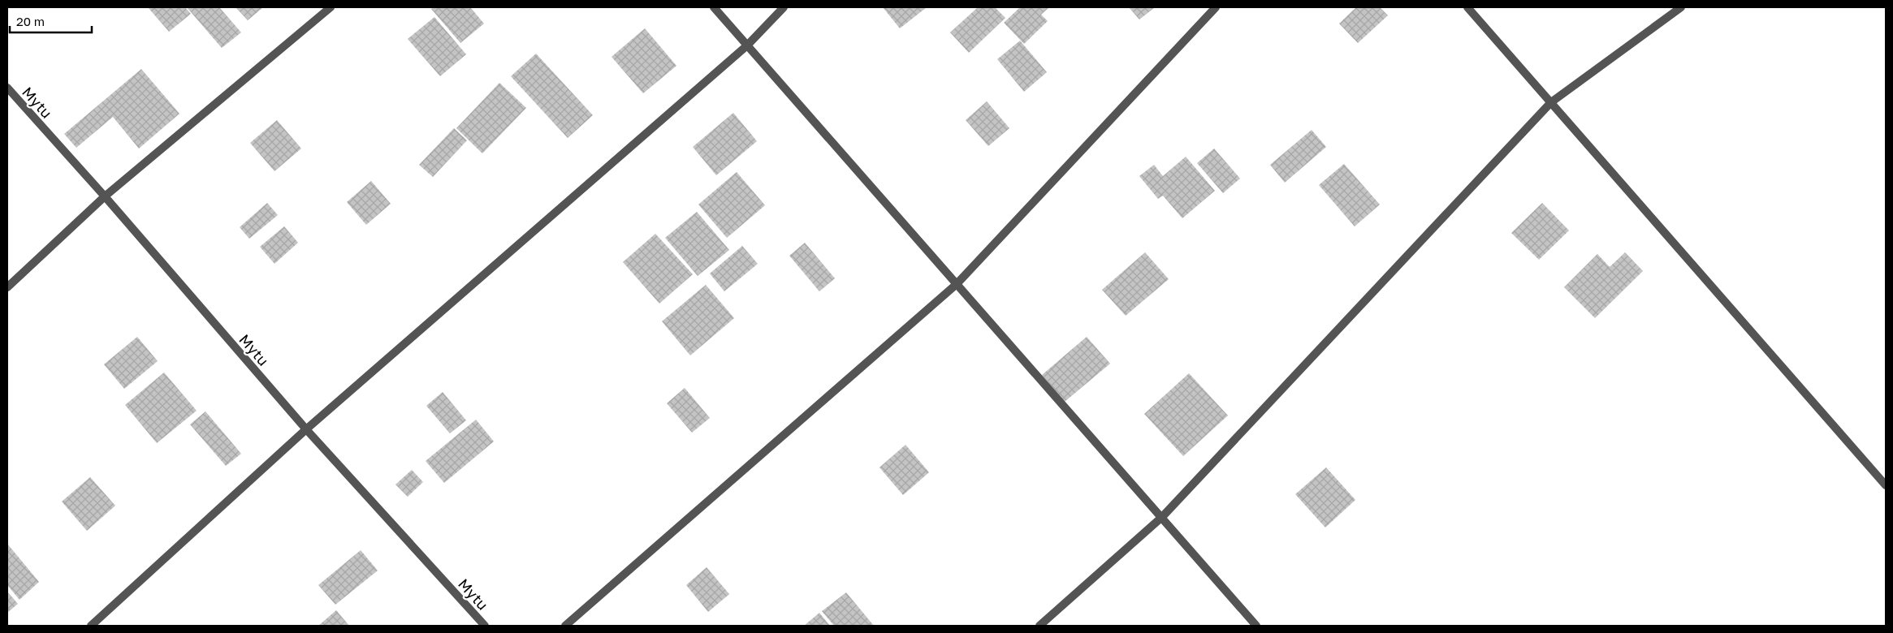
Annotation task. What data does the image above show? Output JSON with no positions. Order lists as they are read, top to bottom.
{
  "streets": {
    "street": ["Mytu"]
  },
  "scale_bar": "20 m"
}
